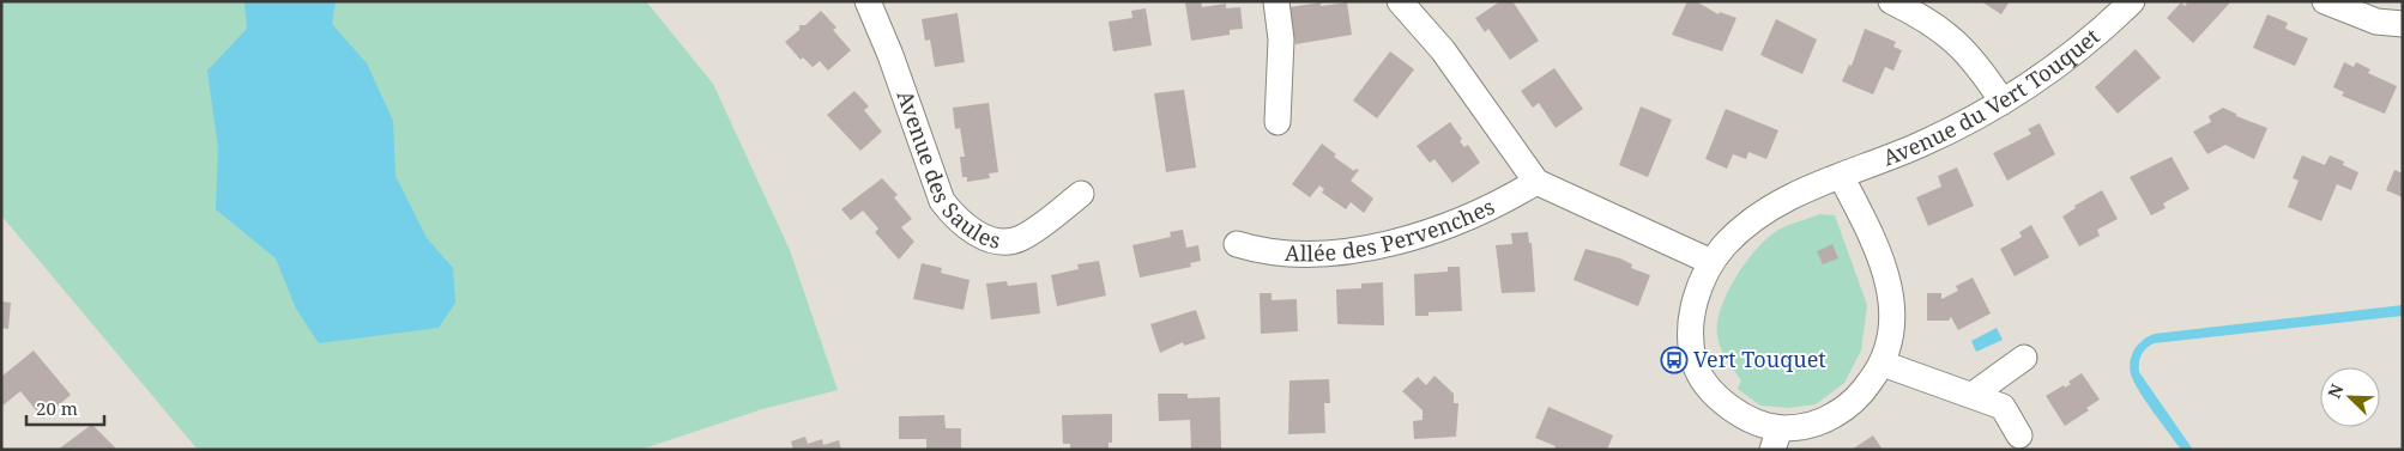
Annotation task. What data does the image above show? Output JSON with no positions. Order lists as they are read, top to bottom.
{
  "streets": {
    "street": ["Avenue du Vert Touquet", "Avenue des Saules", "Allée des Pervenches"]
  },
  "places": {
    "bus stop": ["Vert Touquet"]
  },
  "scale_bar": "20 m",
  "north": "top left"
}
